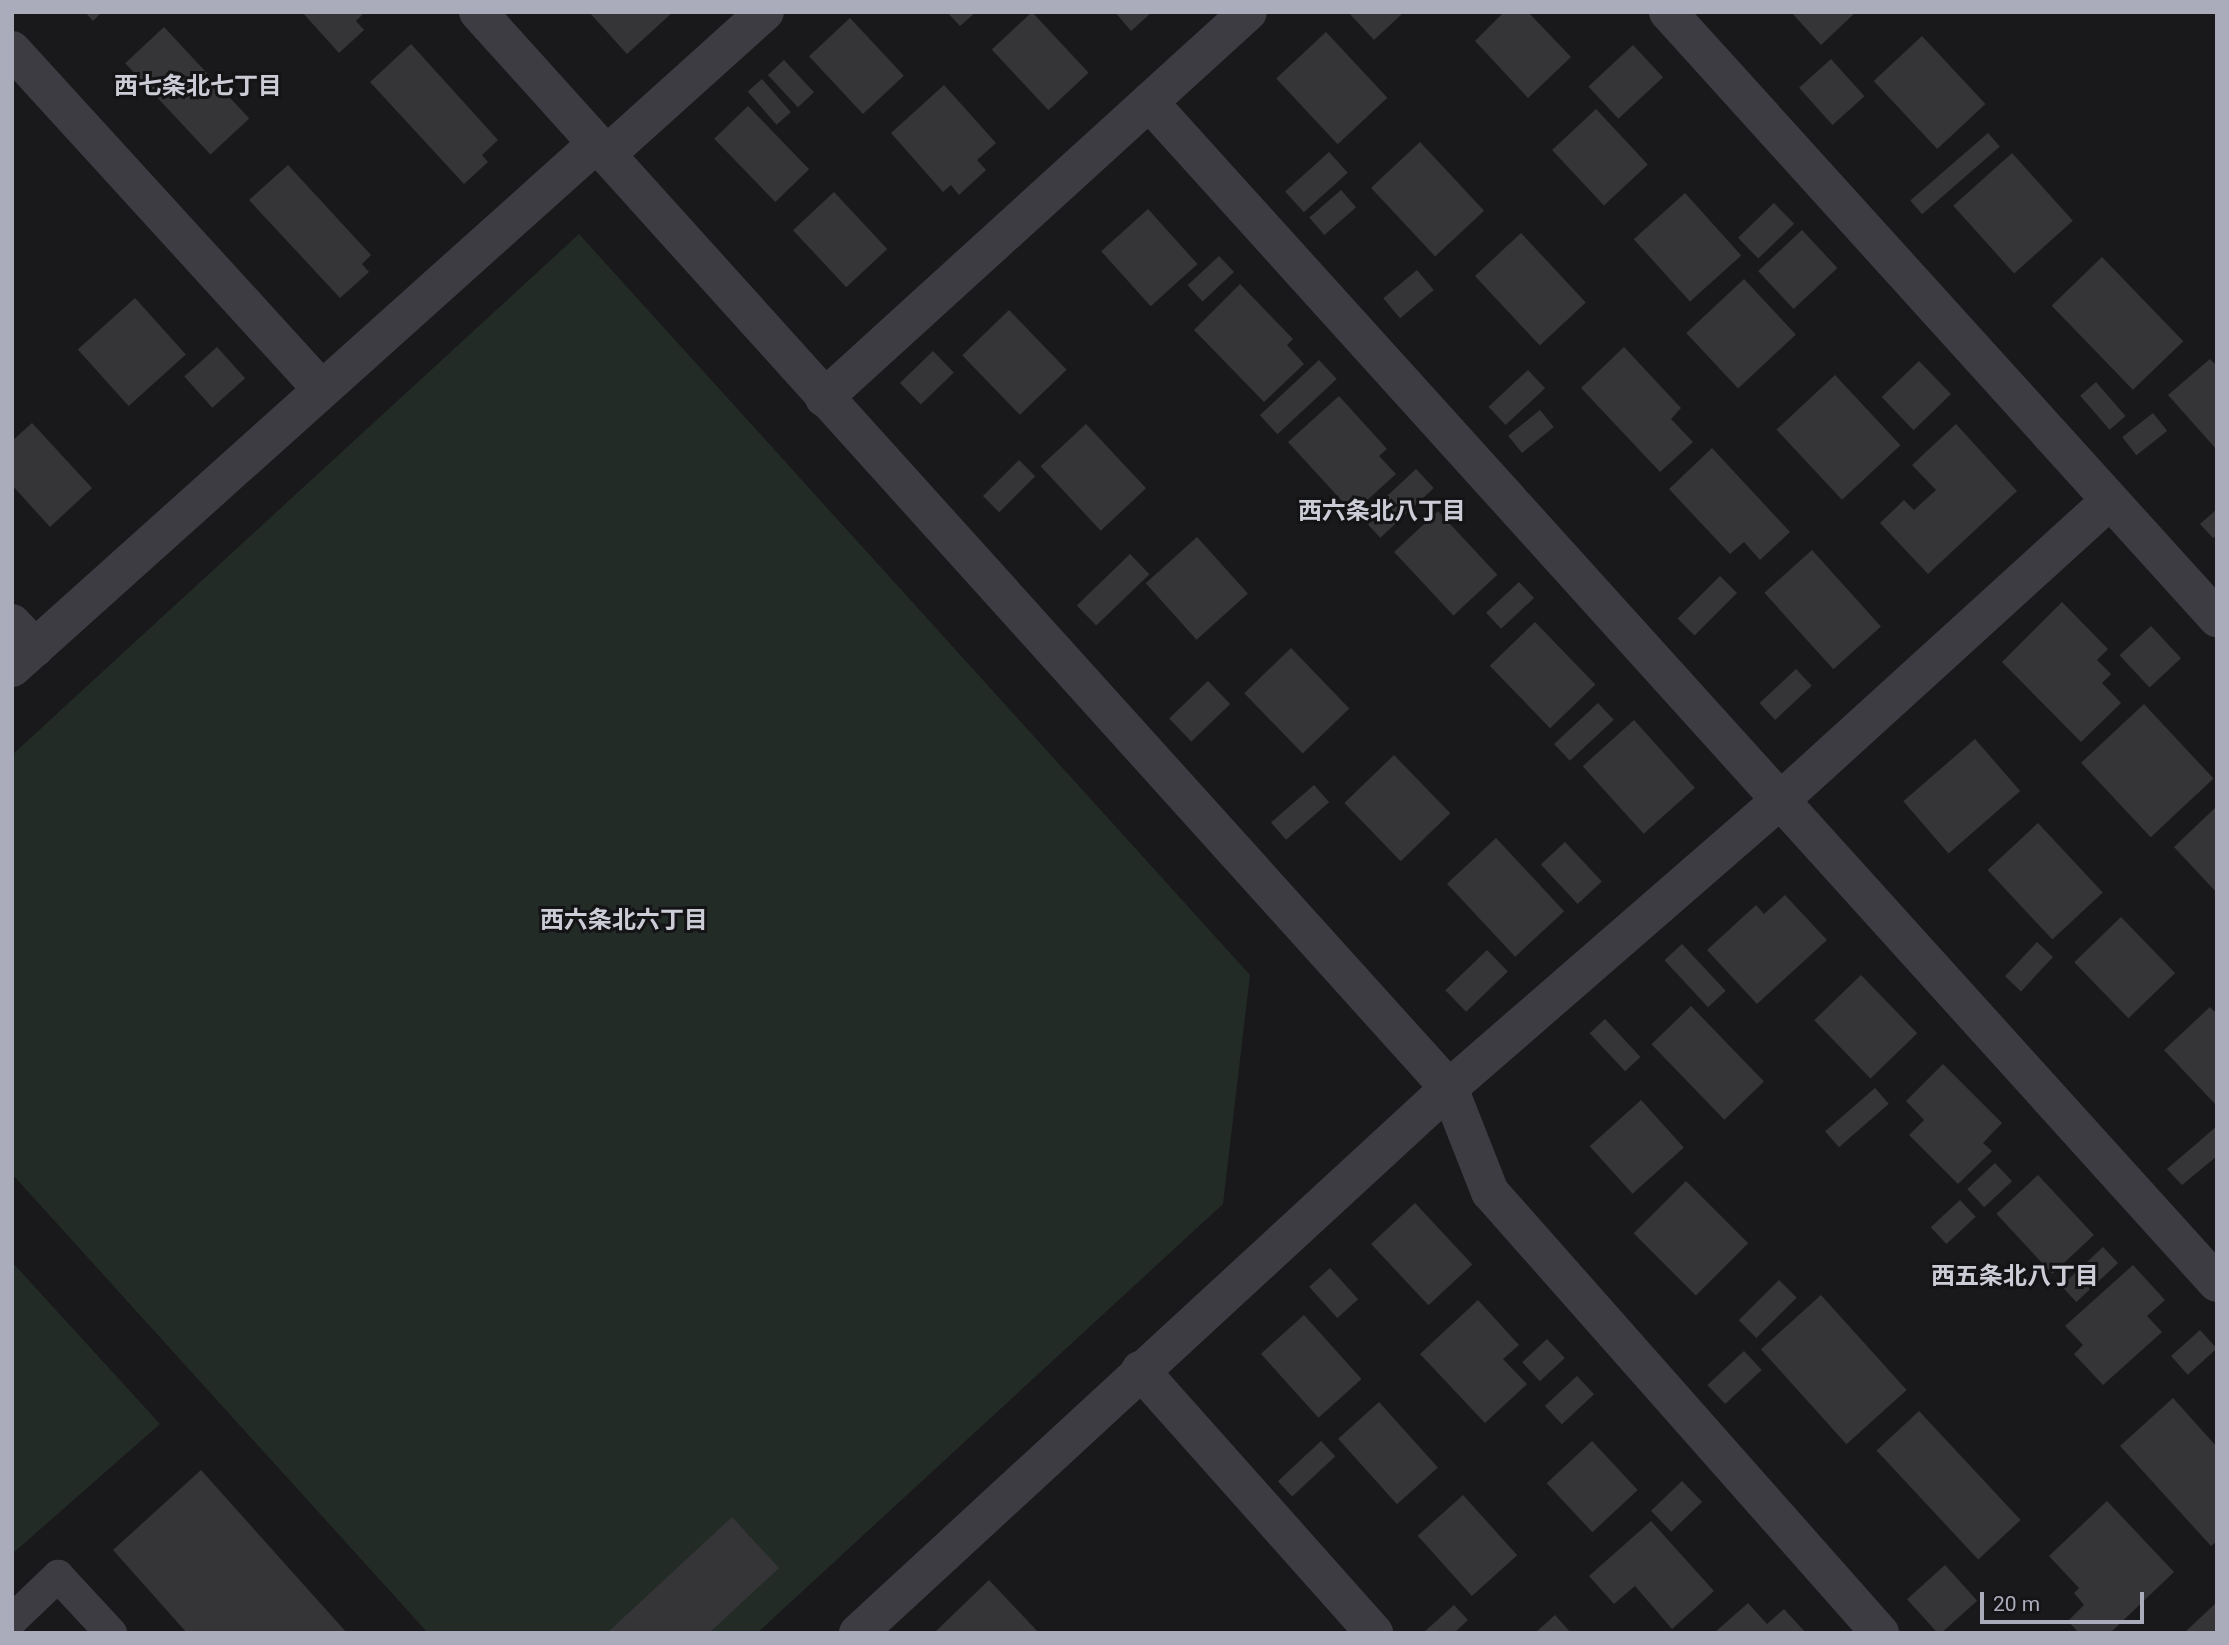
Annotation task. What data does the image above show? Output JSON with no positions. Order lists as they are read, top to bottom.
{
  "districts": [
    "西七条北七丁目",
    "西六条北八丁目",
    "西六条北六丁目",
    "西五条北八丁目"
  ],
  "scale_bar": "20 m"
}
